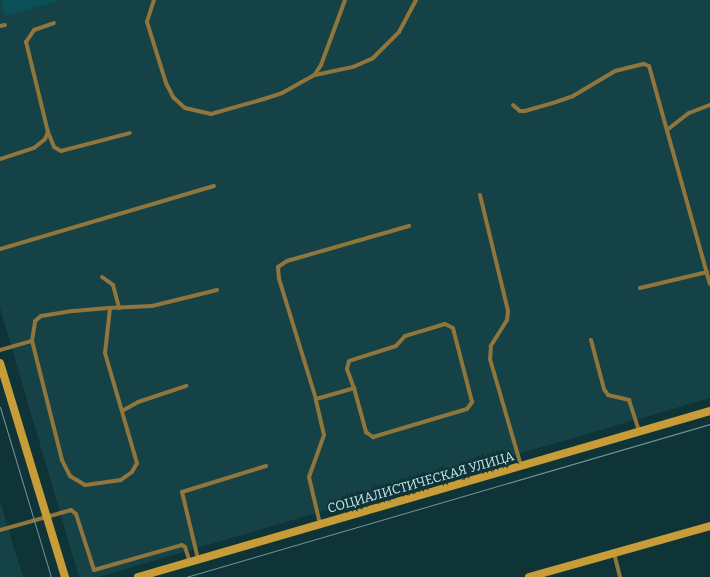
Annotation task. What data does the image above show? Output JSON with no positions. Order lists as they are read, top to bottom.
{
  "streets": {
    "main road": ["СОЦИАЛИСТИЧЕСКАЯ УЛИЦА"]
  }
}
